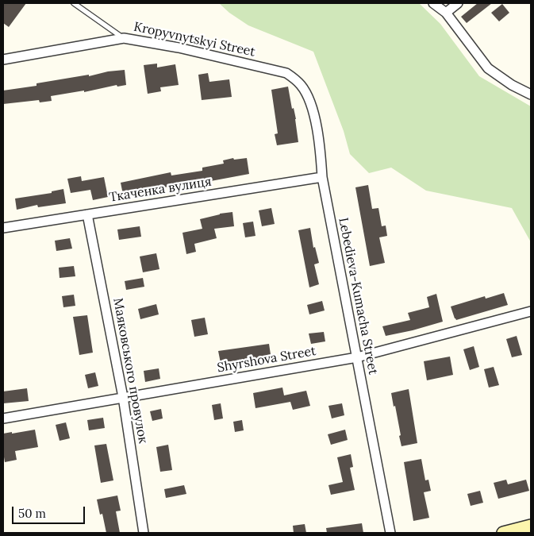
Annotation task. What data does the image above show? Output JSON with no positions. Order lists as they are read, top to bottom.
{
  "streets": {
    "street": [
      "Kropyvnytskyi Street",
      "Ткаченка вулиця",
      "Lebedieva-Kumacha Street",
      "Shyrshova Street",
      "Маяковського провулок"
    ]
  },
  "crossings": [
    ["Kropyvnytskyi Street", "Lebedieva-Kumacha Street"],
    ["Ткаченка вулиця", "Lebedieva-Kumacha Street"],
    ["Ткаченка вулиця", "Маяковського провулок"],
    ["Lebedieva-Kumacha Street", "Shyrshova Street"],
    ["Shyrshova Street", "Маяковського провулок"]
  ],
  "scale_bar": "50 m"
}
